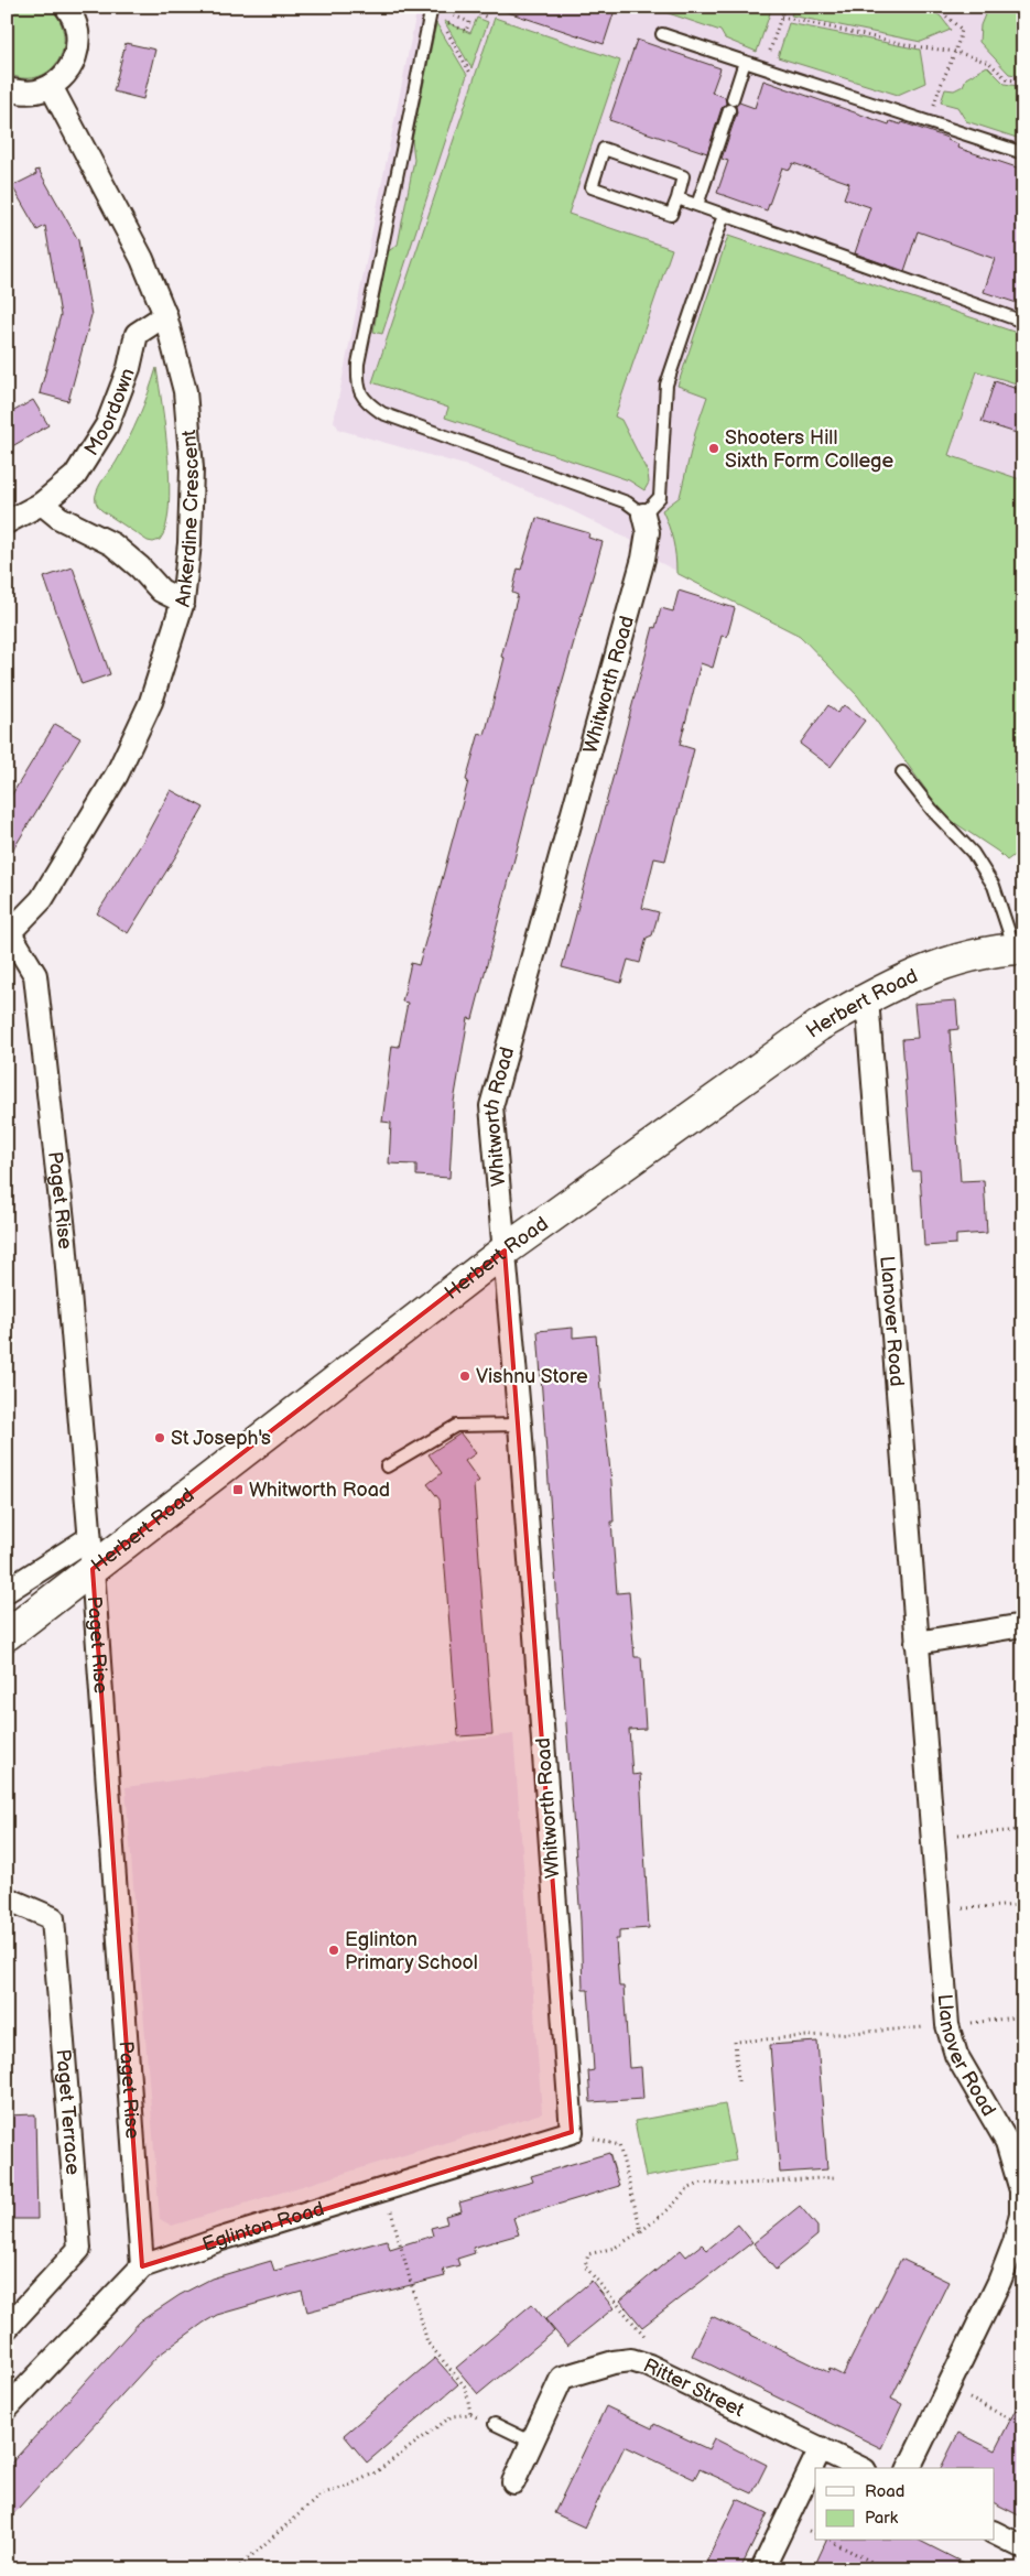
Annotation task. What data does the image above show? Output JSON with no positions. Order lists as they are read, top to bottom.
{
  "streets": {
    "street": [
      "Moordown",
      "Ankerdine Crescent",
      "Whitworth Road",
      "Herbert Road",
      "Paget Rise",
      "Llanover Road",
      "Paget Terrace",
      "Eglinton Road",
      "Ritter Street"
    ]
  },
  "crossings": [
    ["Moordown", "Ankerdine Crescent"],
    ["Ankerdine Crescent", "Paget Rise"],
    ["Whitworth Road", "Herbert Road"],
    ["Whitworth Road", "Eglinton Road"],
    ["Herbert Road", "Paget Rise"],
    ["Herbert Road", "Llanover Road"],
    ["Paget Rise", "Eglinton Road"]
  ],
  "places": {
    "other": [
      "Shooters Hill Sixth Form College",
      "Vishnu Store",
      "St Joseph's",
      "Eglinton Primary School"
    ],
    "transit": ["Whitworth Road"]
  },
  "legend": ["Road", "Park"]
}
